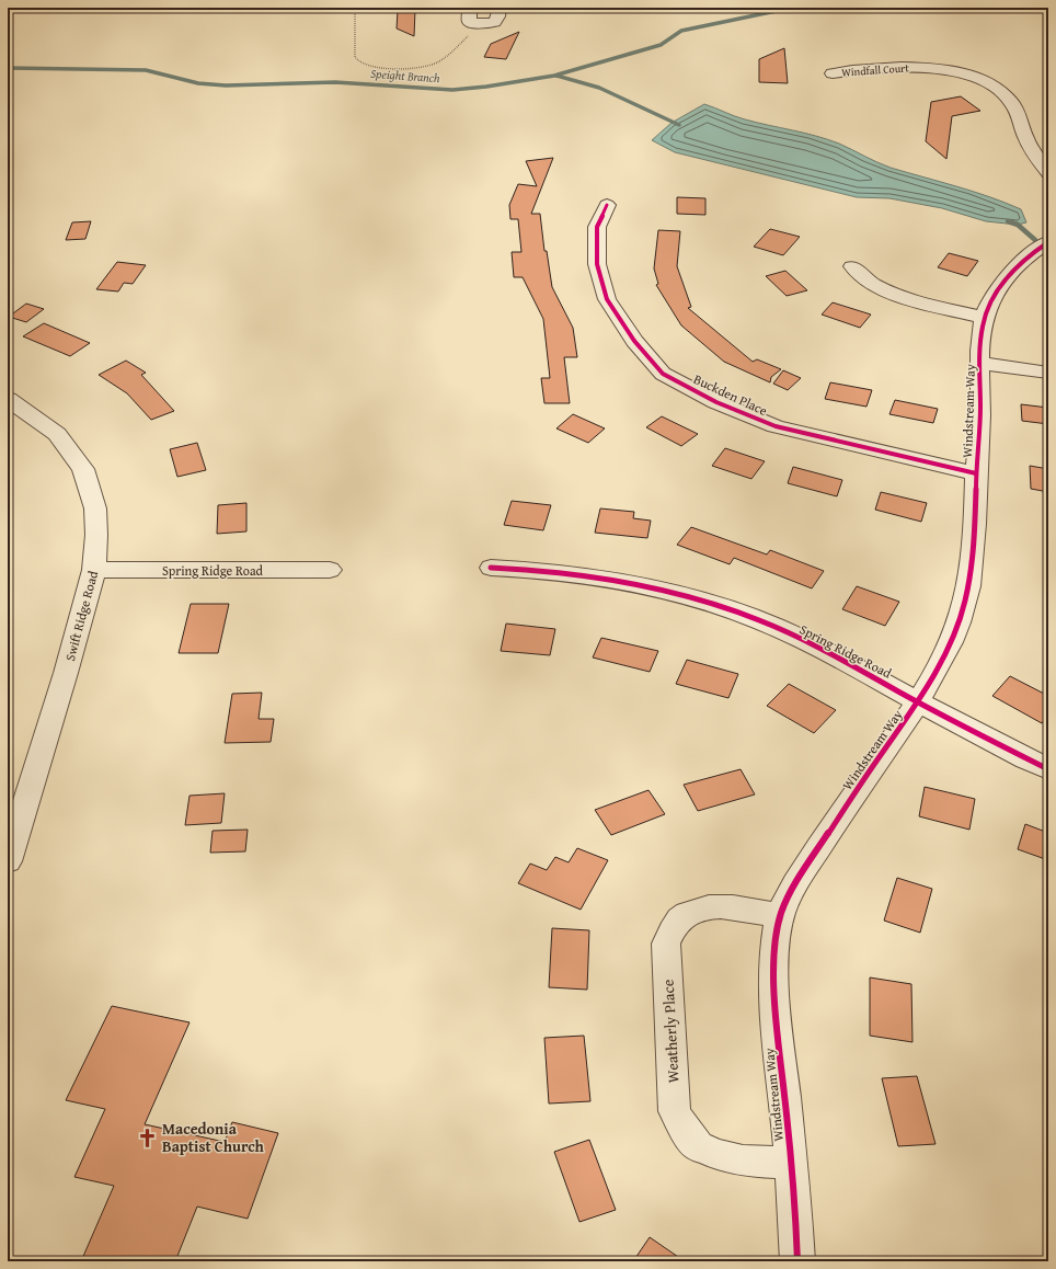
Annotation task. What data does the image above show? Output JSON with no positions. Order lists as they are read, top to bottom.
{
  "streets": {
    "street": [
      "Windfall Court",
      "Buckden Place",
      "Windstream Way",
      "Spring Ridge Road",
      "Swift Ridge Road",
      "Weatherly Place"
    ]
  },
  "crossings": [
    ["Buckden Place", "Windstream Way"],
    ["Windstream Way", "Spring Ridge Road"],
    ["Windstream Way", "Weatherly Place"],
    ["Spring Ridge Road", "Swift Ridge Road"]
  ],
  "water": ["Speight Branch"],
  "places": {
    "church": ["Macedonia Baptist Church"]
  }
}
